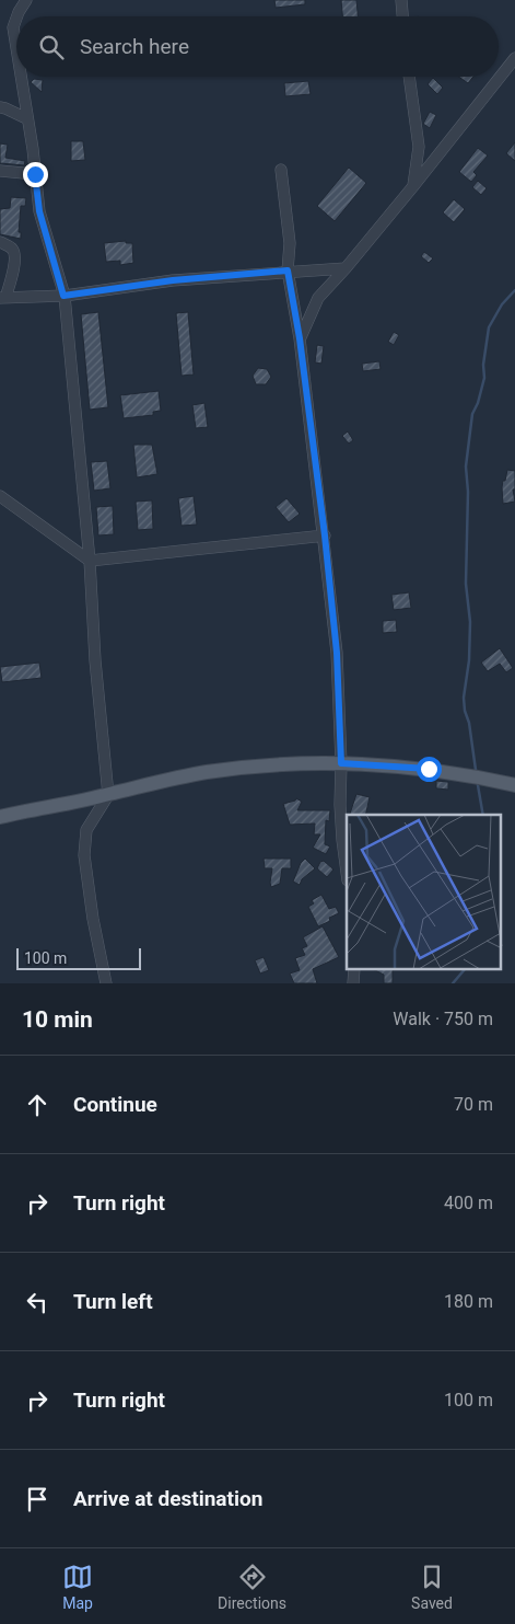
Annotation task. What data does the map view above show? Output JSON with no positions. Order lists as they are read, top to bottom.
{
  "scale_bar": "100 m",
  "page": {
    "search": "Search here",
    "scale": "100 m",
    "heading": ["10 min", "Walk · 750 m"],
    "list": [
      ["Continue", "70 m"],
      ["Turn right", "400 m"],
      ["Turn left", "180 m"],
      ["Turn right", "100 m"],
      "Arrive at destination"
    ],
    "nav": ["Map", "Directions", "Saved"]
  }
}
